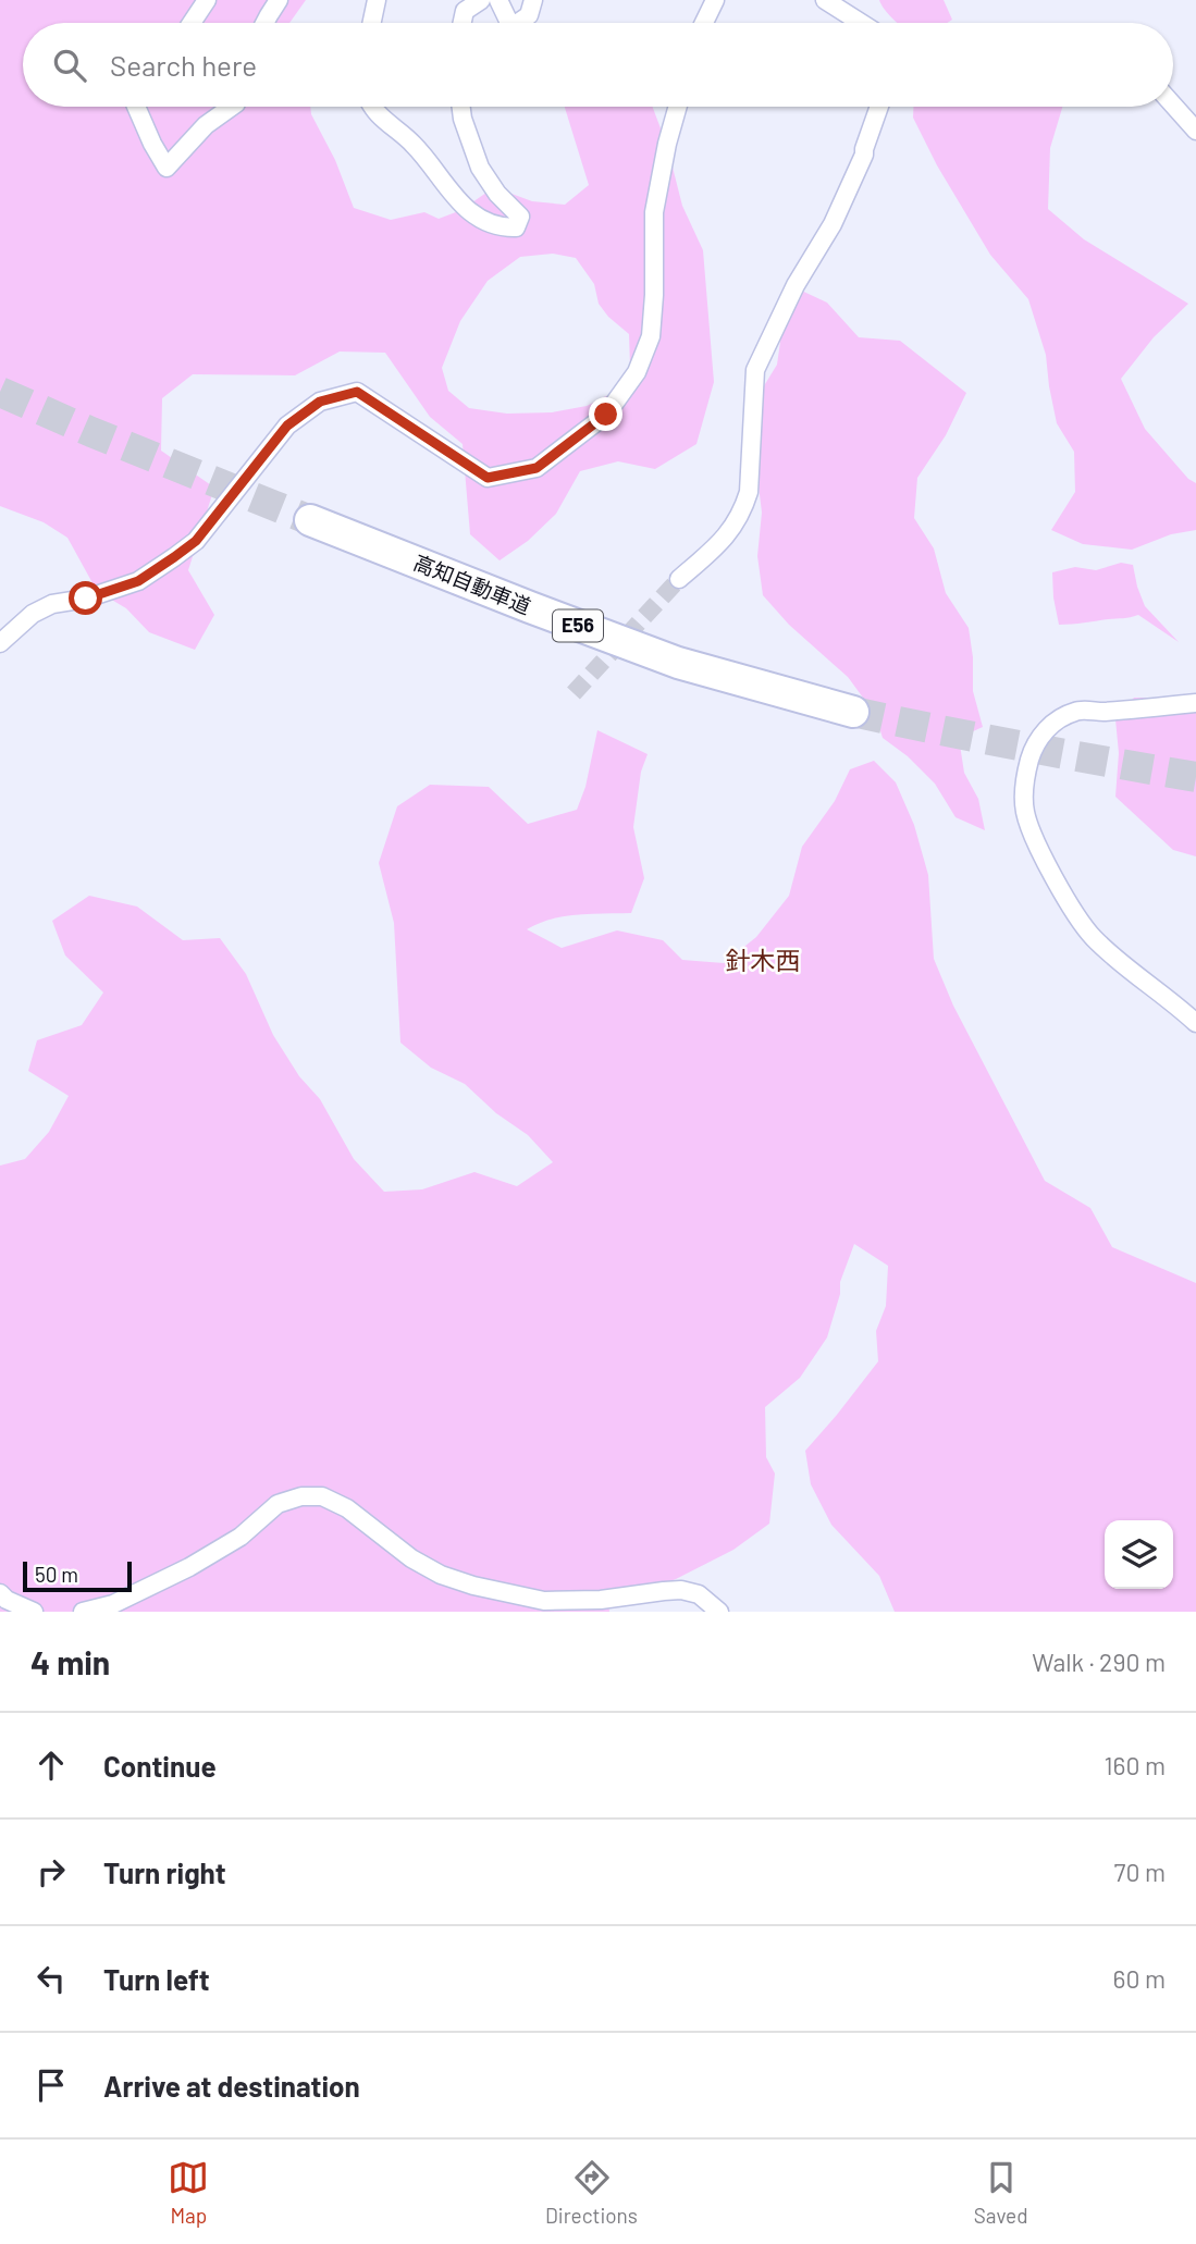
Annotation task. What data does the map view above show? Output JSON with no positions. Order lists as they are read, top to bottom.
{
  "streets": {
    "highway": ["高知自動車道", "E56"]
  },
  "districts": ["針木西"],
  "scale_bar": "50 m",
  "page": {
    "search": "Search here",
    "scale": "50 m",
    "heading": ["4 min", "Walk · 290 m"],
    "list": [
      ["Continue", "160 m"],
      ["Turn right", "70 m"],
      ["Turn left", "60 m"],
      "Arrive at destination"
    ],
    "nav": ["Map", "Directions", "Saved"]
  }
}
